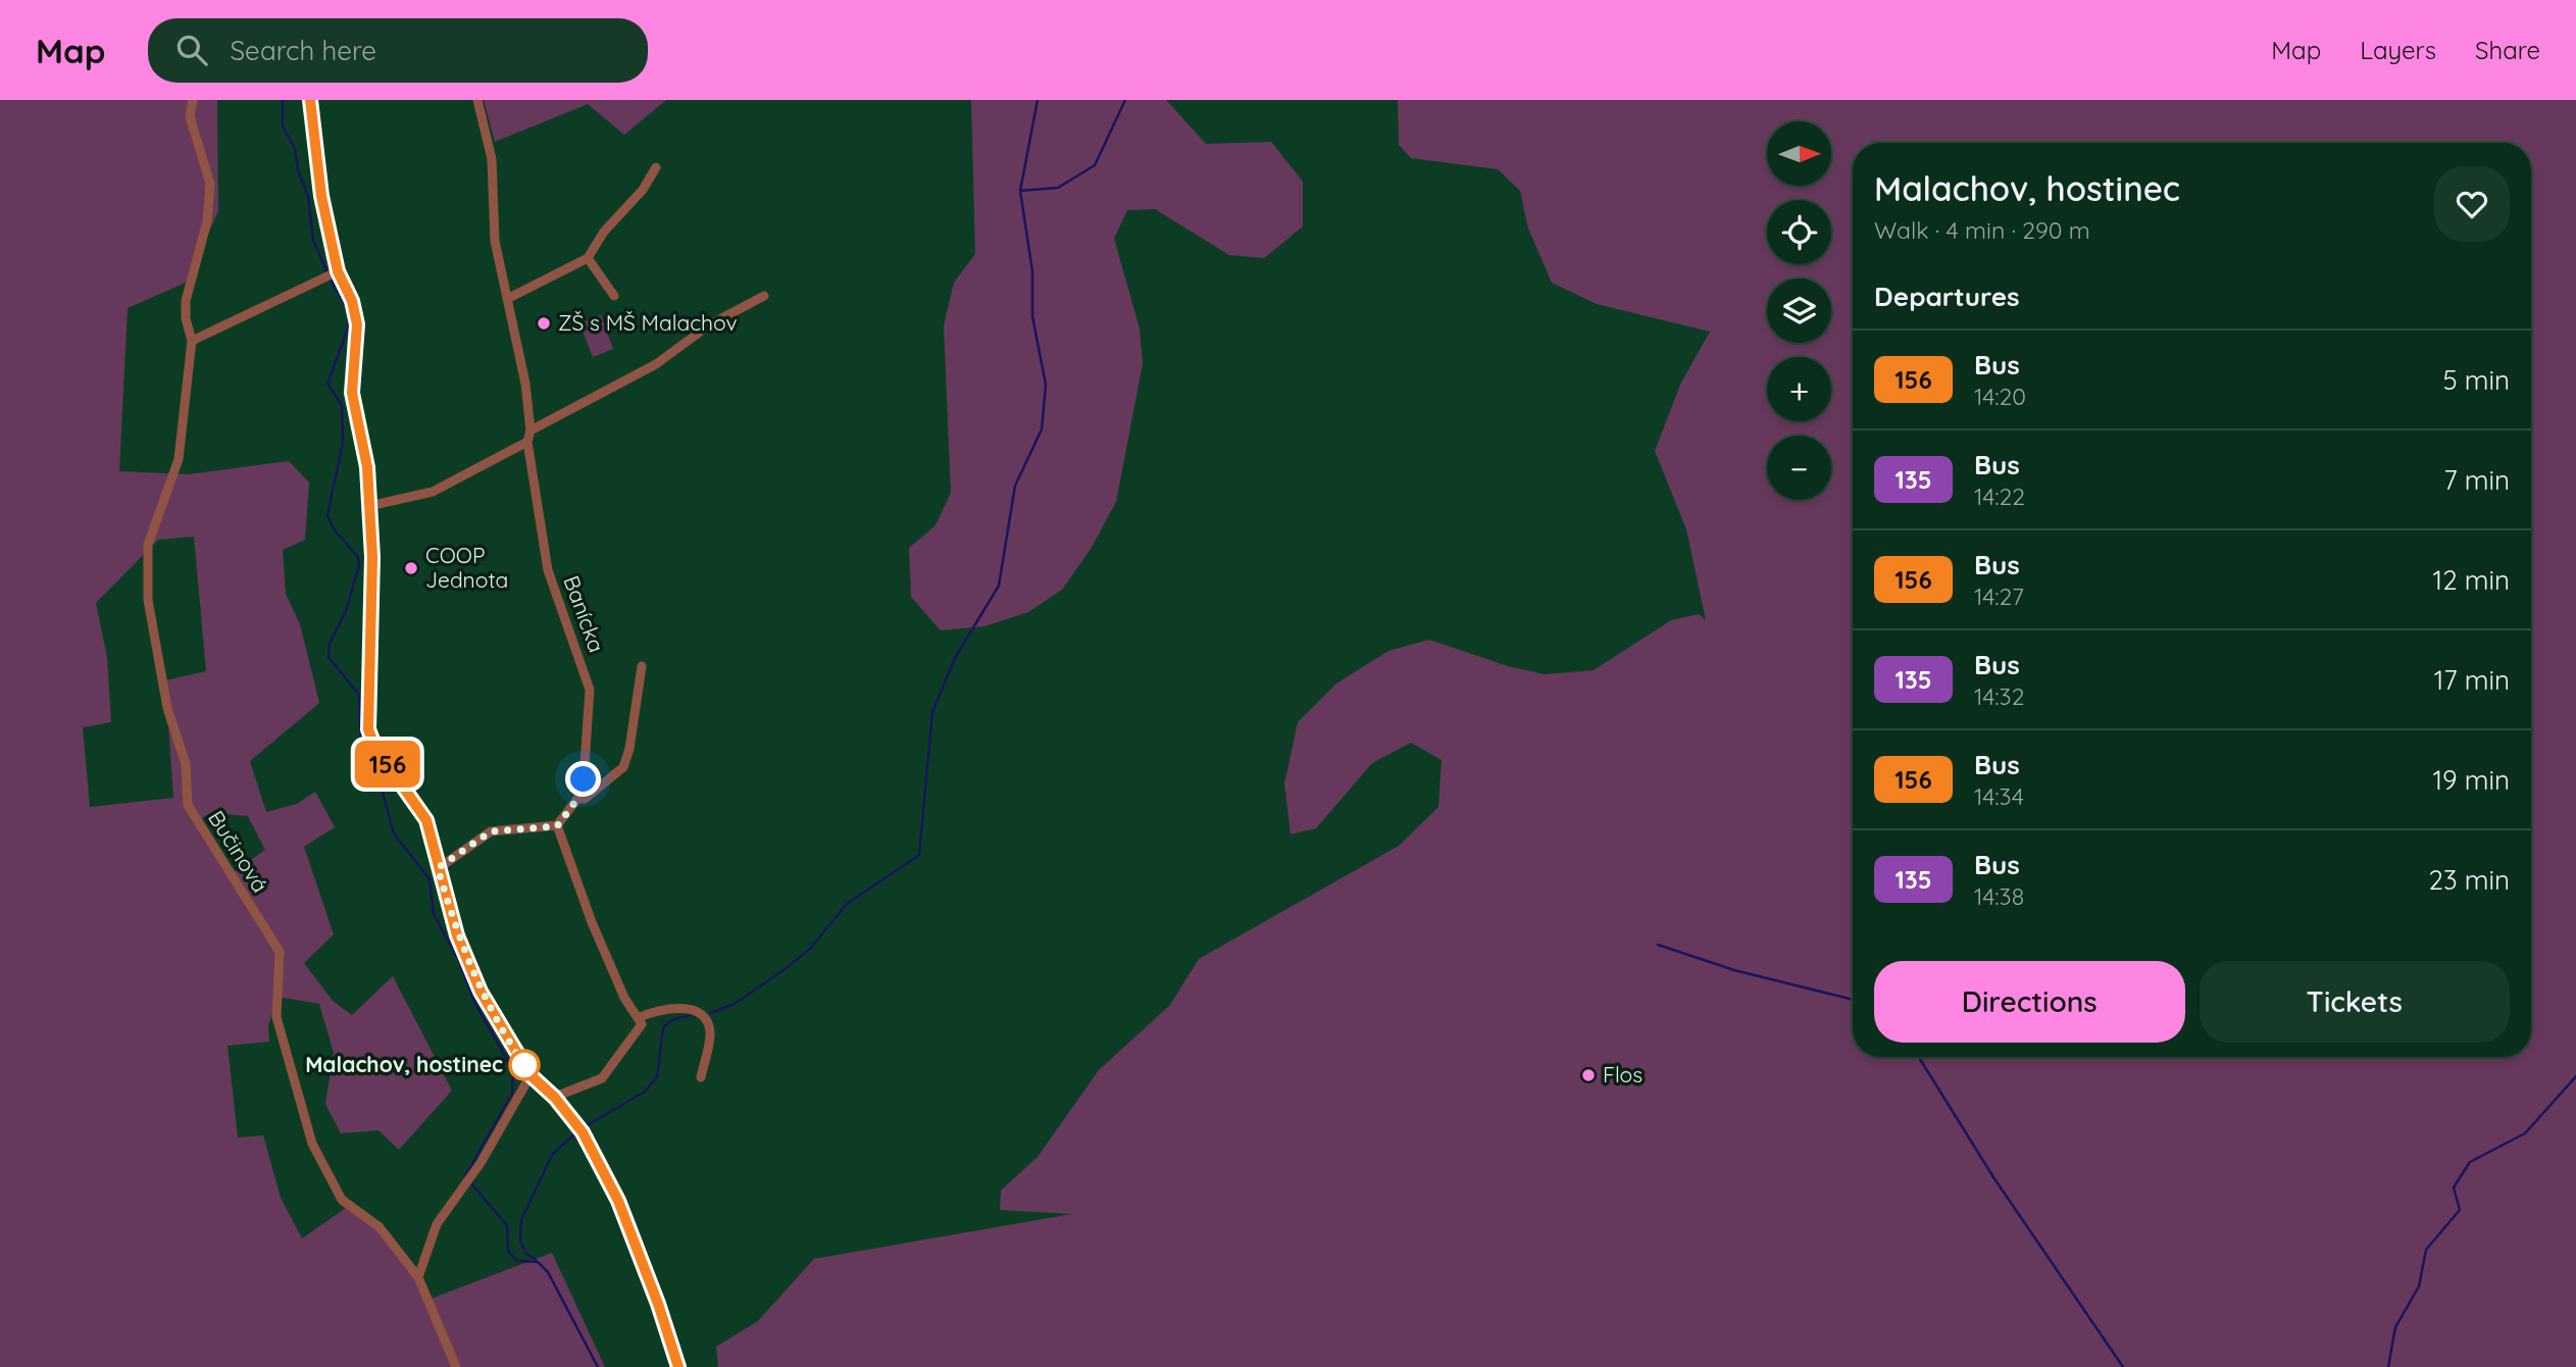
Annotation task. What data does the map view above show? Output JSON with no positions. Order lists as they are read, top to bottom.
{
  "streets": {
    "street": ["Banícka", "Bučinová"]
  },
  "places": [
    "ZŠ s MŠ Malachov",
    "COOP Jednota",
    "Malachov, hostinec",
    "Flos"
  ],
  "lines": ["bus line 156"],
  "north": "right",
  "page": {
    "header": "Map",
    "search": "Search here",
    "nav": ["Map", "Layers", "Share"],
    "on_map": "156",
    "map_buttons": ["+", "−"],
    "heading": [
      ["Malachov, hostinec", "Walk · 4 min · 290 m"],
      "Departures"
    ],
    "list": [
      {
        "mark": "156",
        "name": "Bus",
        "note": "14:20",
        "value": "5 min"
      },
      {
        "mark": "135",
        "name": "Bus",
        "note": "14:22",
        "value": "7 min"
      },
      {
        "mark": "156",
        "name": "Bus",
        "note": "14:27",
        "value": "12 min"
      },
      {
        "mark": "135",
        "name": "Bus",
        "note": "14:32",
        "value": "17 min"
      },
      {
        "mark": "156",
        "name": "Bus",
        "note": "14:34",
        "value": "19 min"
      },
      {
        "mark": "135",
        "name": "Bus",
        "note": "14:38",
        "value": "23 min"
      }
    ],
    "buttons": ["Directions", "Tickets"]
  }
}
